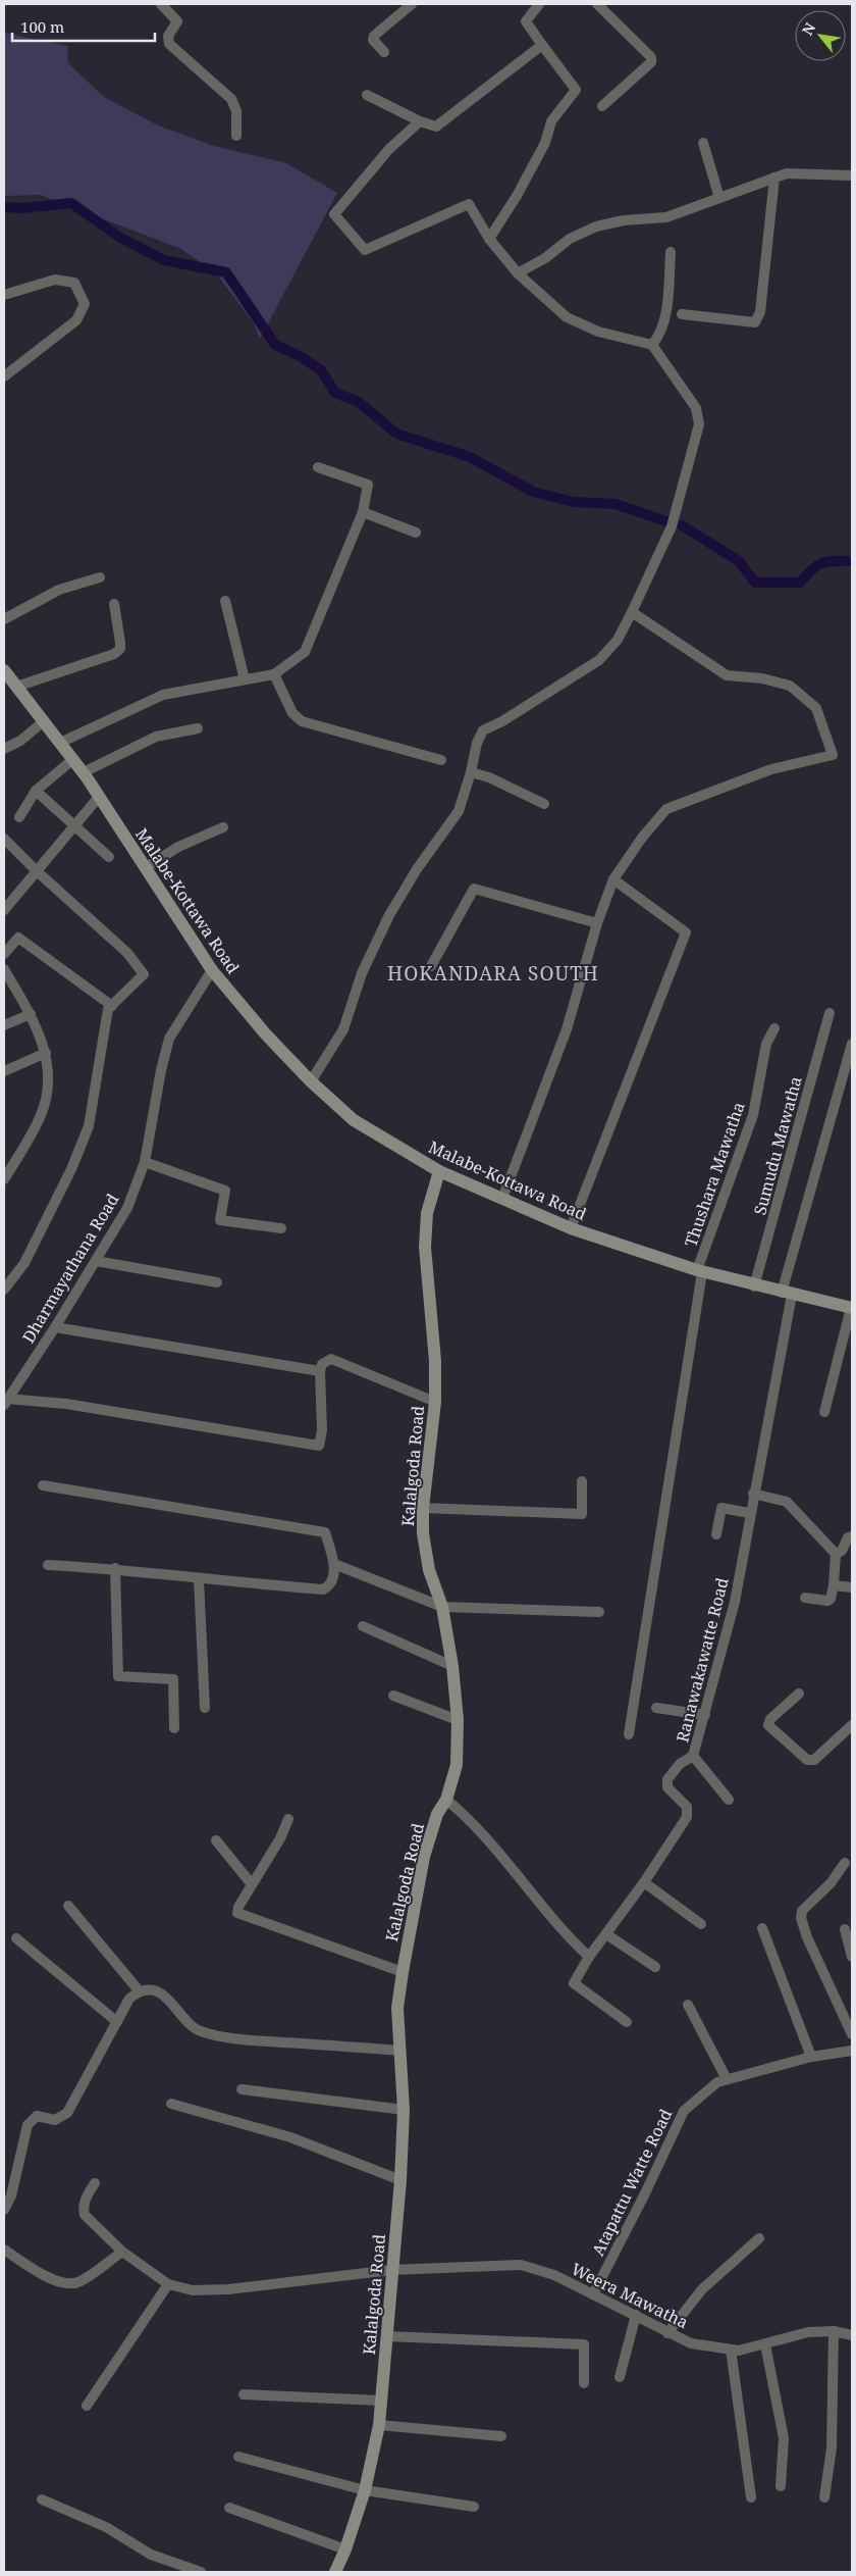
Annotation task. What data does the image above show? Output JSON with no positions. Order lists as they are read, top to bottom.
{
  "streets": {
    "street": [
      "Malabe-Kottawa Road",
      "Sumudu Mawatha",
      "Thushara Mawatha",
      "Dharmayathana Road",
      "Kalalgoda Road",
      "Ranawakawatte Road",
      "Atapattu Watte Road",
      "Weera Mawatha"
    ]
  },
  "crossings": [
    ["Malabe-Kottawa Road", "Sumudu Mawatha"],
    ["Malabe-Kottawa Road", "Thushara Mawatha"],
    ["Malabe-Kottawa Road", "Dharmayathana Road"],
    ["Malabe-Kottawa Road", "Kalalgoda Road"],
    ["Malabe-Kottawa Road", "Ranawakawatte Road"],
    ["Kalalgoda Road", "Weera Mawatha"],
    ["Atapattu Watte Road", "Weera Mawatha"]
  ],
  "districts": ["HOKANDARA SOUTH"],
  "scale_bar": "100 m",
  "north": "top left"
}
